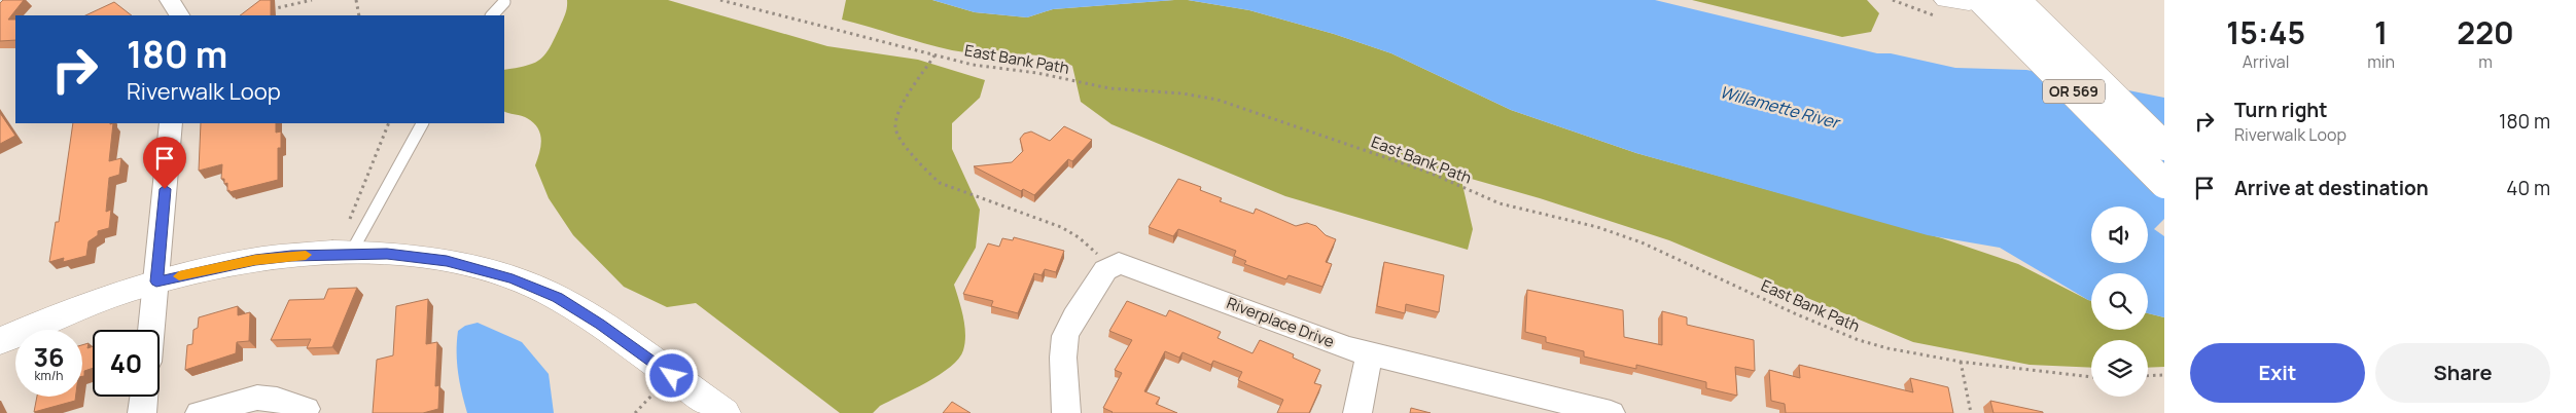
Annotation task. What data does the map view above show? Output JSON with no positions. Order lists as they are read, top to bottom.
{
  "streets": {
    "main road": ["OR 569"],
    "street": ["Riverplace Drive"],
    "path": ["East Bank Path"]
  },
  "water": ["Willamette River"],
  "page": {
    "eta": [
      "15:45",
      "Arrival",
      "1",
      "min",
      "220",
      "m"
    ],
    "turn": ["180 m", "Riverwalk Loop"],
    "list": [
      {
        "name": "Turn right",
        "note": "Riverwalk Loop",
        "value": "180 m"
      },
      {
        "name": "Arrive at destination",
        "value": "40 m"
      }
    ],
    "speed": "36 km/h",
    "limit": "40",
    "buttons": ["Exit", "Share"]
  }
}
